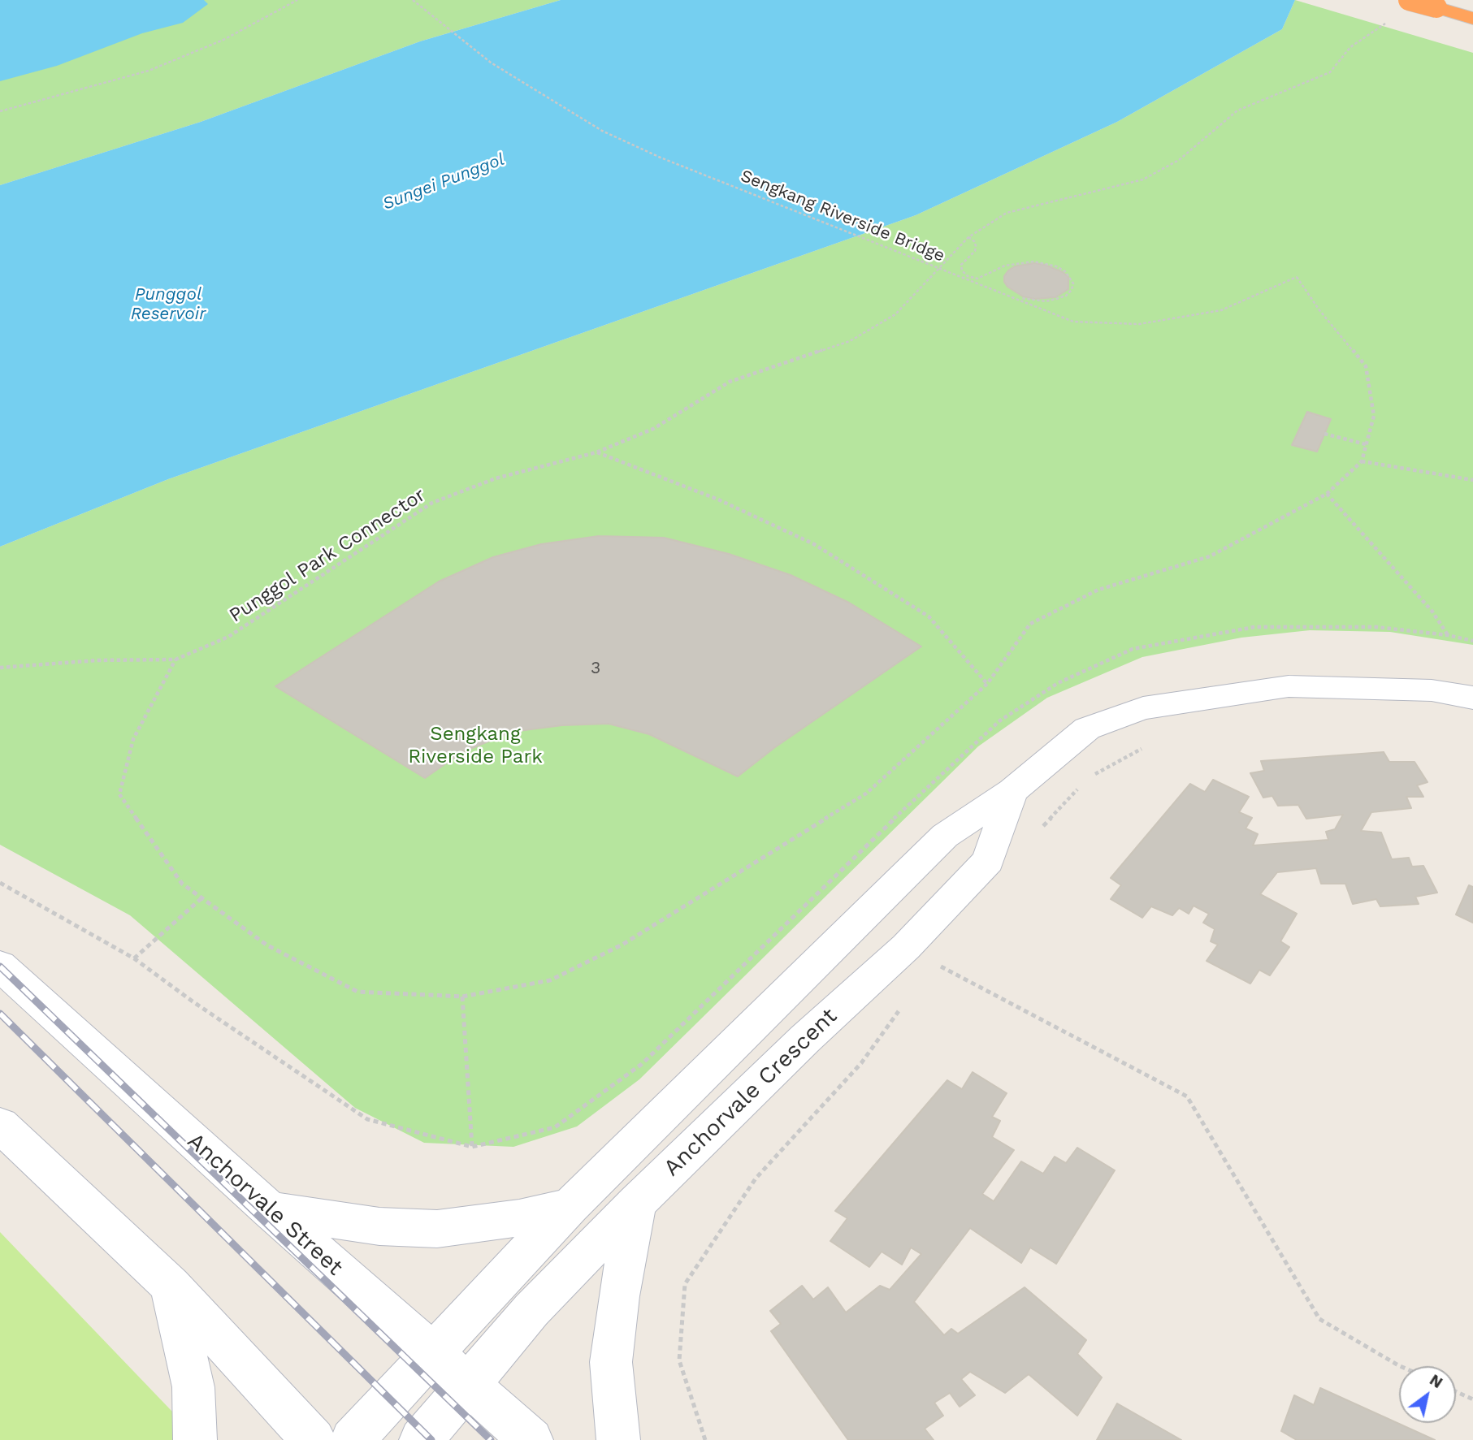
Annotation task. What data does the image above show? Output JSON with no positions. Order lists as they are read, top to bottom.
{
  "streets": {
    "street": ["Anchorvale Crescent", "Anchorvale Street"],
    "path": ["Sengkang Riverside Bridge", "Punggol Park Connector"]
  },
  "crossings": [
    ["Anchorvale Crescent", "Anchorvale Street"]
  ],
  "water": ["Sungei Punggol", "Punggol Reservoir"],
  "parks": ["Sengkang Riverside Park"],
  "house_numbers": ["3"],
  "north": "top right"
}
